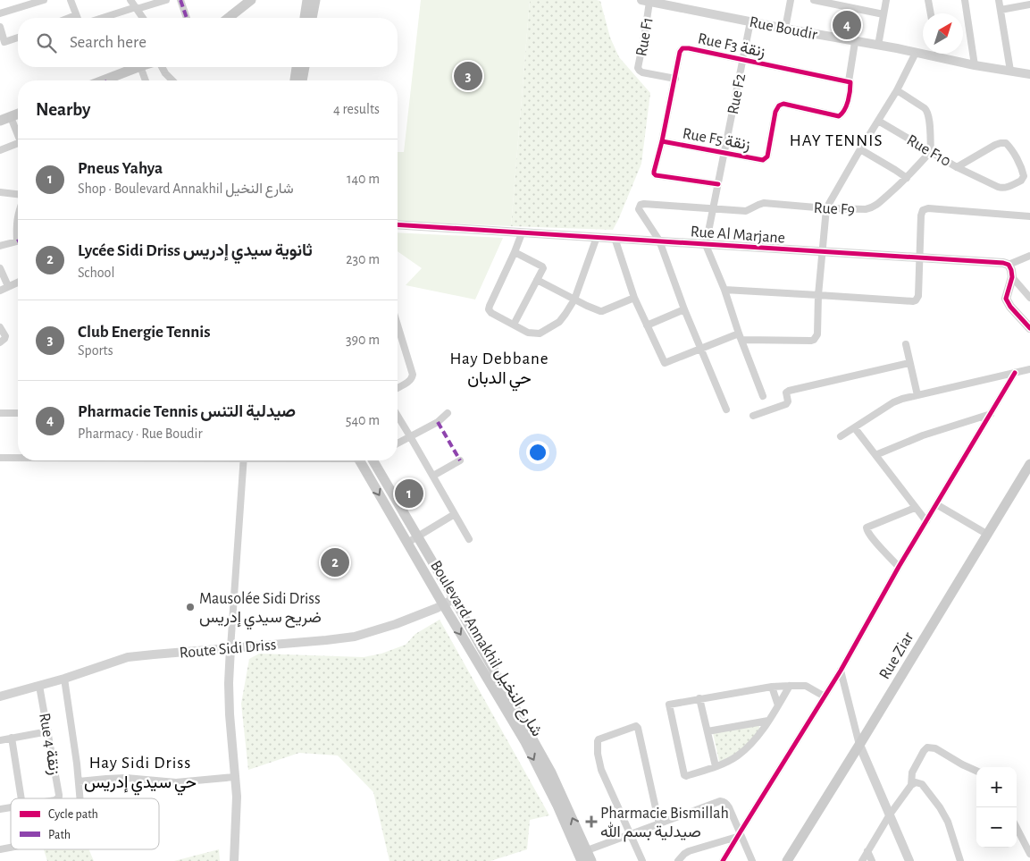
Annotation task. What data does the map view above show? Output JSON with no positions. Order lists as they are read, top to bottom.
{
  "streets": {
    "main road": ["Boulevard Annakhil شارع النخيل", "Rue Ziar"],
    "street": [
      "Rue Boudir",
      "Rue F1",
      "Rue F3 زنقة",
      "Rue F2",
      "Rue F5 زنقة",
      "Rue F10",
      "Rue F9",
      "Rue Al Marjane",
      "Route Sidi Driss",
      "Rue 4 زنقة"
    ]
  },
  "crossings": [
    ["Rue Boudir", "Rue F1"],
    ["Rue Boudir", "Rue F2"],
    ["Rue F1", "Rue F3 زنقة"],
    ["Rue F3 زنقة", "Rue F2"],
    ["Rue F3 زنقة", "Rue F5 زنقة"],
    ["Rue F2", "Rue F5 زنقة"],
    ["Rue F2", "Rue F9"],
    ["Rue F2", "Rue Al Marjane"],
    ["Rue F10", "Rue F9"],
    ["Rue F9", "Rue Al Marjane"],
    ["Route Sidi Driss", "Boulevard Annakhil شارع النخيل"],
    ["Route Sidi Driss", "Rue 4 زنقة"]
  ],
  "districts": ["HAY TENNIS", "Hay Debbane حي الدبان", "Hay Sidi Driss حي سيدي إدريس"],
  "places": {
    "other": ["Mausolée Sidi Driss ضريح سيدي إدريس"],
    "health": ["Pharmacie Bismillah صيدلية بسم الله"]
  },
  "legend": ["Cycle path", "Path"],
  "north": "top right",
  "page": {
    "pins": [
      "4",
      "3",
      "1",
      "2"
    ],
    "search": "Search here",
    "heading": ["Nearby", "4 results"],
    "list": [
      {
        "mark": "1",
        "name": "Pneus Yahya",
        "note": "Shop · Boulevard Annakhil شارع النخيل",
        "value": "140 m"
      },
      {
        "mark": "2",
        "name": "Lycée Sidi Driss ثانوية سيدي إدريس",
        "note": "School",
        "value": "230 m"
      },
      {
        "mark": "3",
        "name": "Club Energie Tennis",
        "note": "Sports",
        "value": "390 m"
      },
      {
        "mark": "4",
        "name": "Pharmacie Tennis صيدلية التنس",
        "note": "Pharmacy · Rue Boudir",
        "value": "540 m"
      }
    ],
    "map_buttons": ["+", "−"]
  }
}
